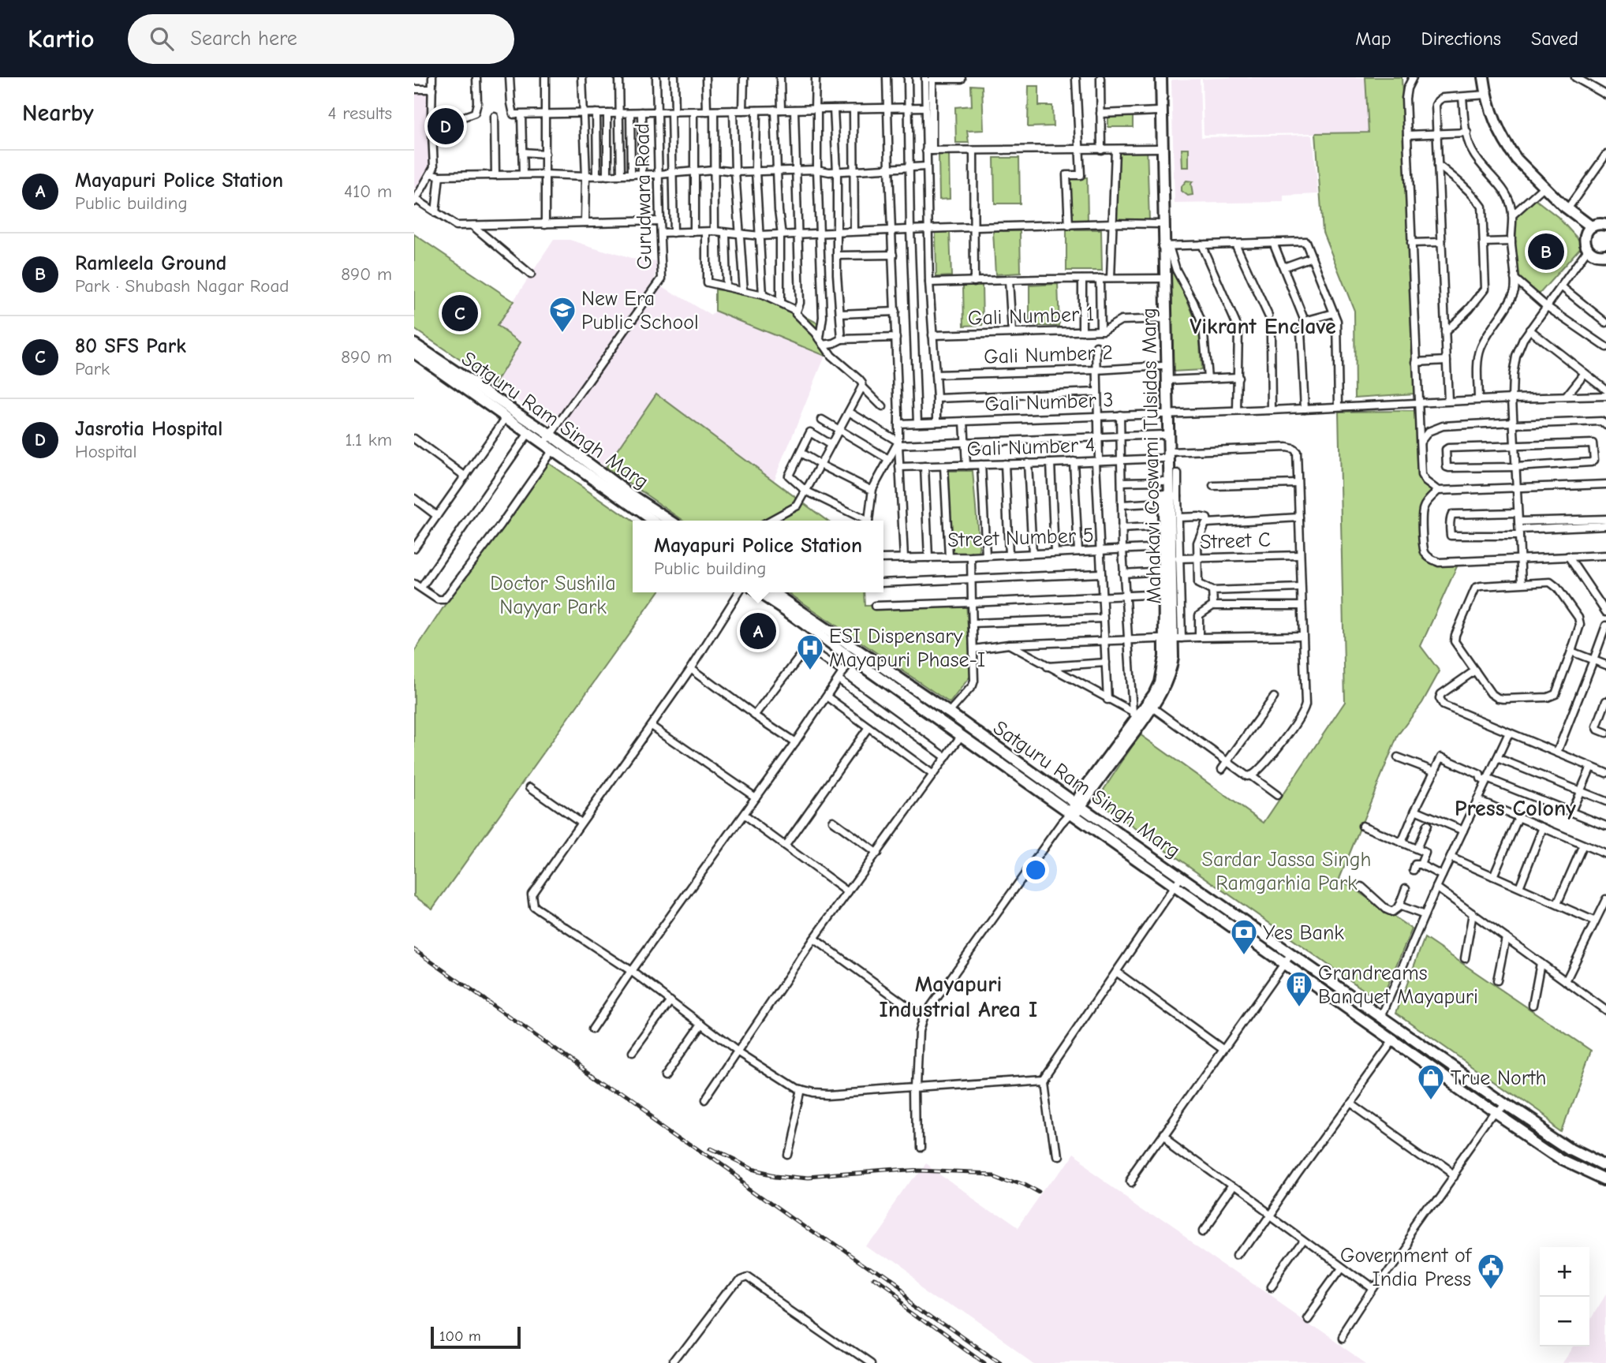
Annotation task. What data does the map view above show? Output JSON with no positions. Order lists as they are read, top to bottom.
{
  "streets": {
    "main road": ["Satguru Ram Singh Marg", "Mahakavi Goswami Tulsidas Marg"],
    "street": [
      "Gurudwara Road",
      "Gali Number 1",
      "Gali Number 2",
      "Gali Number 3",
      "Gali Number 4",
      "Street Number 5",
      "Street C"
    ]
  },
  "crossings": [
    ["Gurudwara Road", "Satguru Ram Singh Marg"],
    ["Gali Number 1", "Mahakavi Goswami Tulsidas Marg"],
    ["Gali Number 2", "Mahakavi Goswami Tulsidas Marg"],
    ["Gali Number 3", "Mahakavi Goswami Tulsidas Marg"],
    ["Satguru Ram Singh Marg", "Mahakavi Goswami Tulsidas Marg"],
    ["Gali Number 4", "Mahakavi Goswami Tulsidas Marg"],
    ["Mahakavi Goswami Tulsidas Marg", "Street Number 5"],
    ["Mahakavi Goswami Tulsidas Marg", "Street C"]
  ],
  "districts": ["Vikrant Enclave", "Press Colony", "Mayapuri Industrial Area I"],
  "parks": ["Doctor Sushila Nayyar Park", "Sardar Jassa Singh Ramgarhia Park"],
  "places": {
    "school or university": ["New Era Public School"],
    "hospital": ["ESI Dispensary Mayapuri Phase-I"],
    "bank": ["Yes Bank"],
    "building": ["Grandreams Banquet Mayapuri"],
    "shop": ["True North"],
    "public building": ["Government of India Press"]
  },
  "scale_bar": "100 m",
  "page": {
    "header": "Kartio",
    "search": "Search here",
    "nav": ["Map", "Directions", "Saved"],
    "heading": ["Nearby", "4 results"],
    "pins": [
      "D",
      "B",
      "C",
      "A"
    ],
    "list": [
      {
        "mark": "A",
        "name": "Mayapuri Police Station",
        "note": "Public building",
        "value": "410 m"
      },
      {
        "mark": "B",
        "name": "Ramleela Ground",
        "note": "Park · Shubash Nagar Road",
        "value": "890 m"
      },
      {
        "mark": "C",
        "name": "80 SFS Park",
        "note": "Park",
        "value": "890 m"
      },
      {
        "mark": "D",
        "name": "Jasrotia Hospital",
        "note": "Hospital",
        "value": "1.1 km"
      }
    ],
    "popup": ["Mayapuri Police Station", "Public building"],
    "map_buttons": ["+", "−"],
    "scale": "100 m"
  }
}
